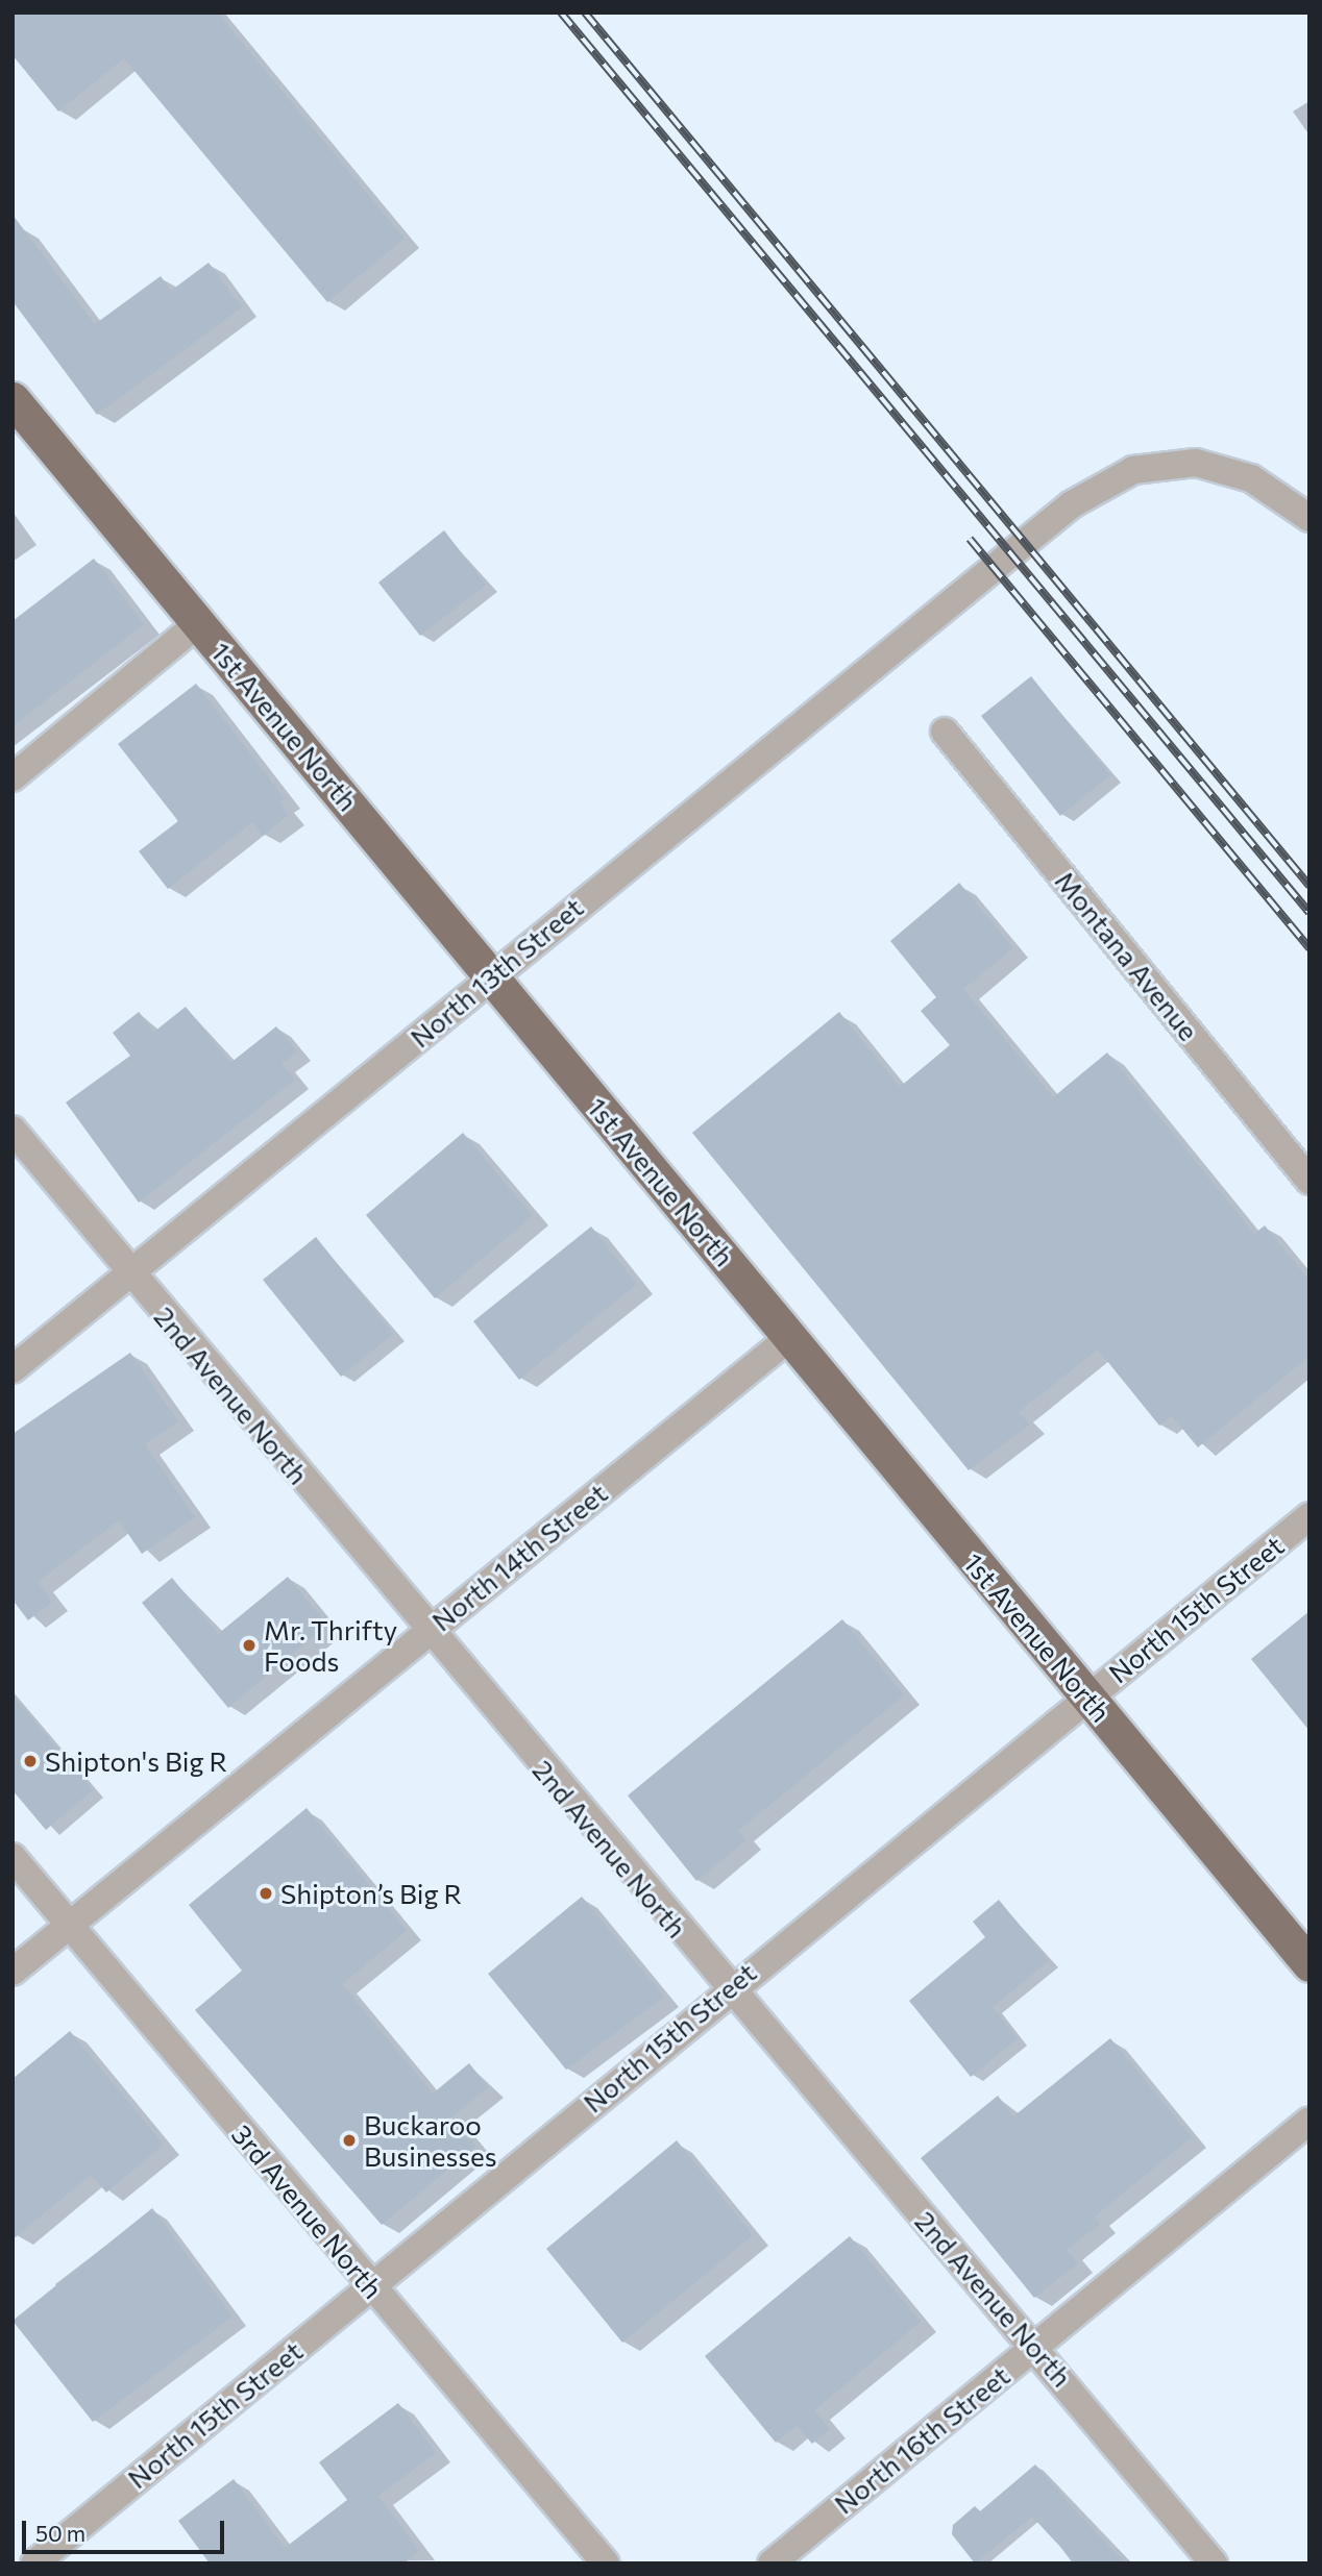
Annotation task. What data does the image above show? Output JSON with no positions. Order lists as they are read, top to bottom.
{
  "streets": {
    "main road": ["1st Avenue North"],
    "street": [
      "Montana Avenue",
      "North 13th Street",
      "2nd Avenue North",
      "North 14th Street",
      "North 15th Street",
      "3rd Avenue North",
      "North 16th Street"
    ]
  },
  "crossings": [
    ["1st Avenue North", "North 13th Street"],
    ["1st Avenue North", "North 14th Street"],
    ["1st Avenue North", "North 15th Street"],
    ["North 13th Street", "2nd Avenue North"],
    ["2nd Avenue North", "North 14th Street"],
    ["2nd Avenue North", "North 15th Street"],
    ["2nd Avenue North", "North 16th Street"],
    ["North 14th Street", "3rd Avenue North"],
    ["North 15th Street", "3rd Avenue North"]
  ],
  "places": [
    "Mr. Thrifty Foods",
    "Shipton's Big R",
    "Shipton’s Big R",
    "Buckaroo Businesses"
  ],
  "scale_bar": "50 m"
}
